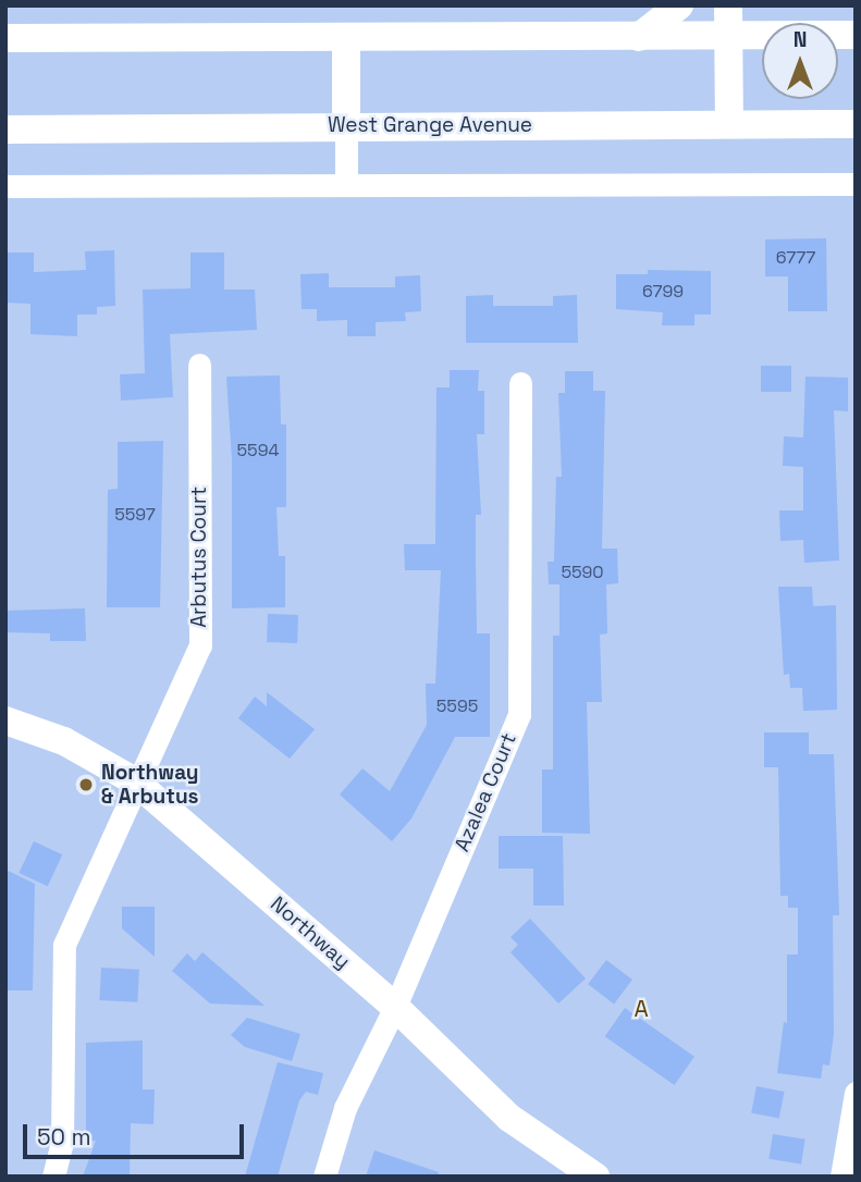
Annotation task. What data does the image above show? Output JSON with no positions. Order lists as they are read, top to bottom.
{
  "streets": {
    "street": [
      "West Grange Avenue",
      "Arbutus Court",
      "Azalea Court",
      "Northway"
    ]
  },
  "crossings": [
    ["Arbutus Court", "Northway"],
    ["Azalea Court", "Northway"]
  ],
  "districts": ["A"],
  "places": ["Northway & Arbutus"],
  "house_numbers": [
    "6777",
    "6799",
    "5594",
    "5597",
    "5590",
    "5595"
  ],
  "scale_bar": "50 m",
  "north": "top"
}
